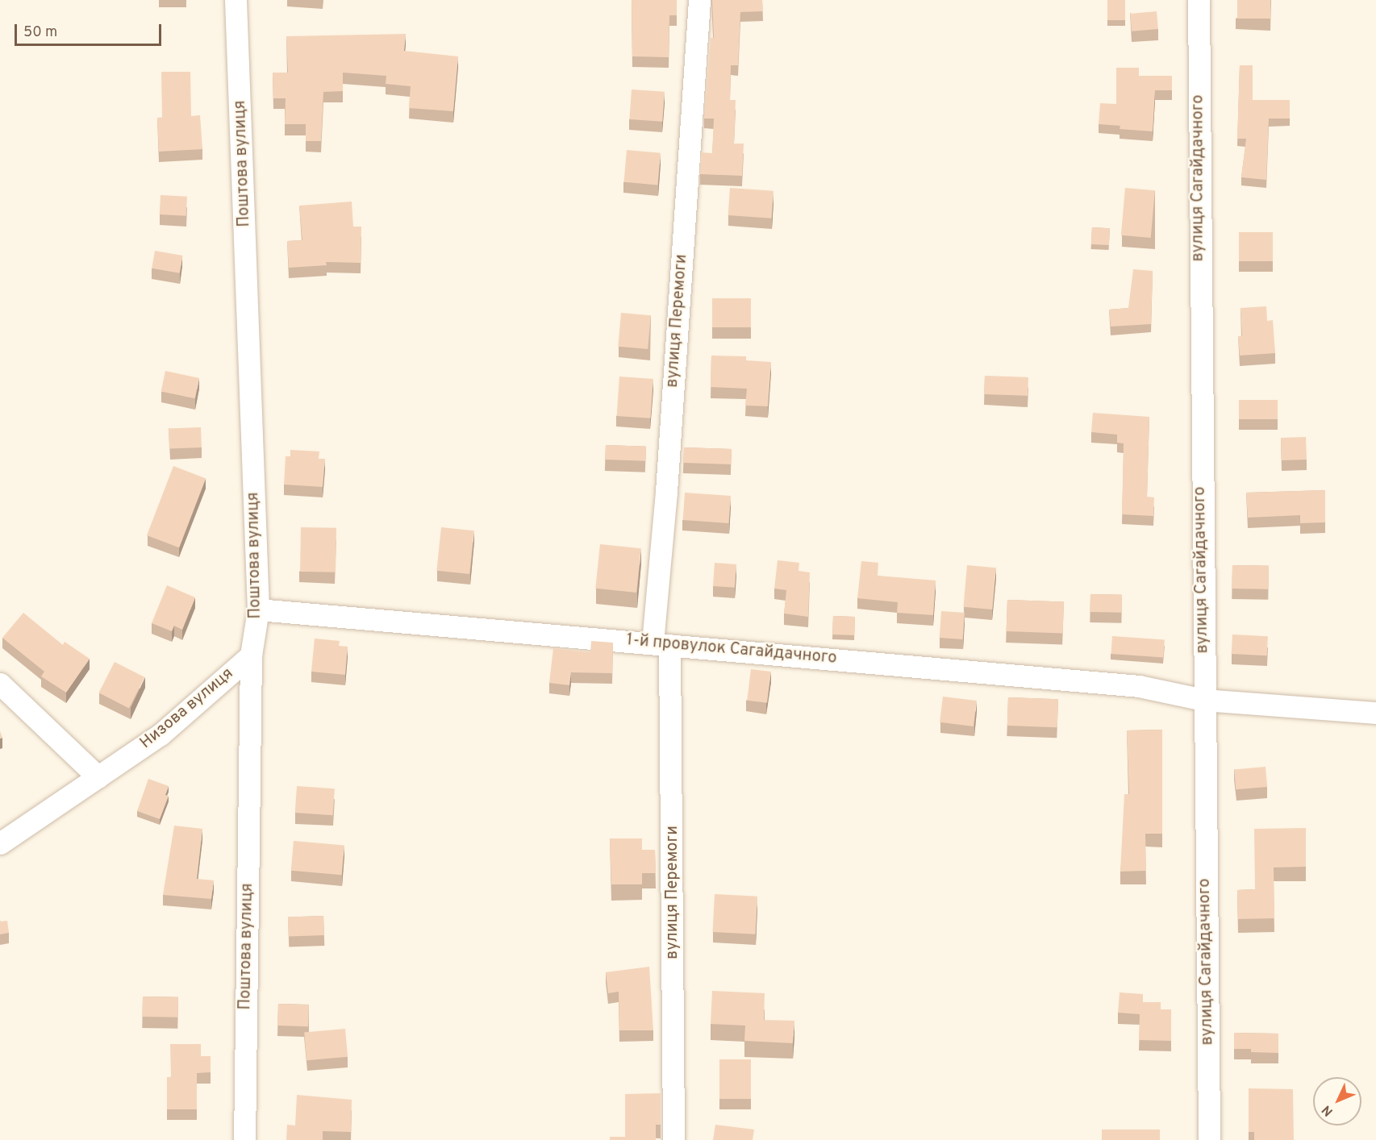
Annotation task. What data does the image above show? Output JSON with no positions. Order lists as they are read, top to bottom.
{
  "streets": {
    "street": [
      "Поштова вулиця",
      "вулиця Сагайдачного",
      "вулиця Перемоги",
      "1-й провулок Сагайдачного",
      "Низова вулиця"
    ]
  },
  "crossings": [
    ["Поштова вулиця", "1-й провулок Сагайдачного"],
    ["Поштова вулиця", "Низова вулиця"],
    ["вулиця Сагайдачного", "1-й провулок Сагайдачного"],
    ["вулиця Перемоги", "1-й провулок Сагайдачного"]
  ],
  "scale_bar": "50 m",
  "north": "bottom left"
}
